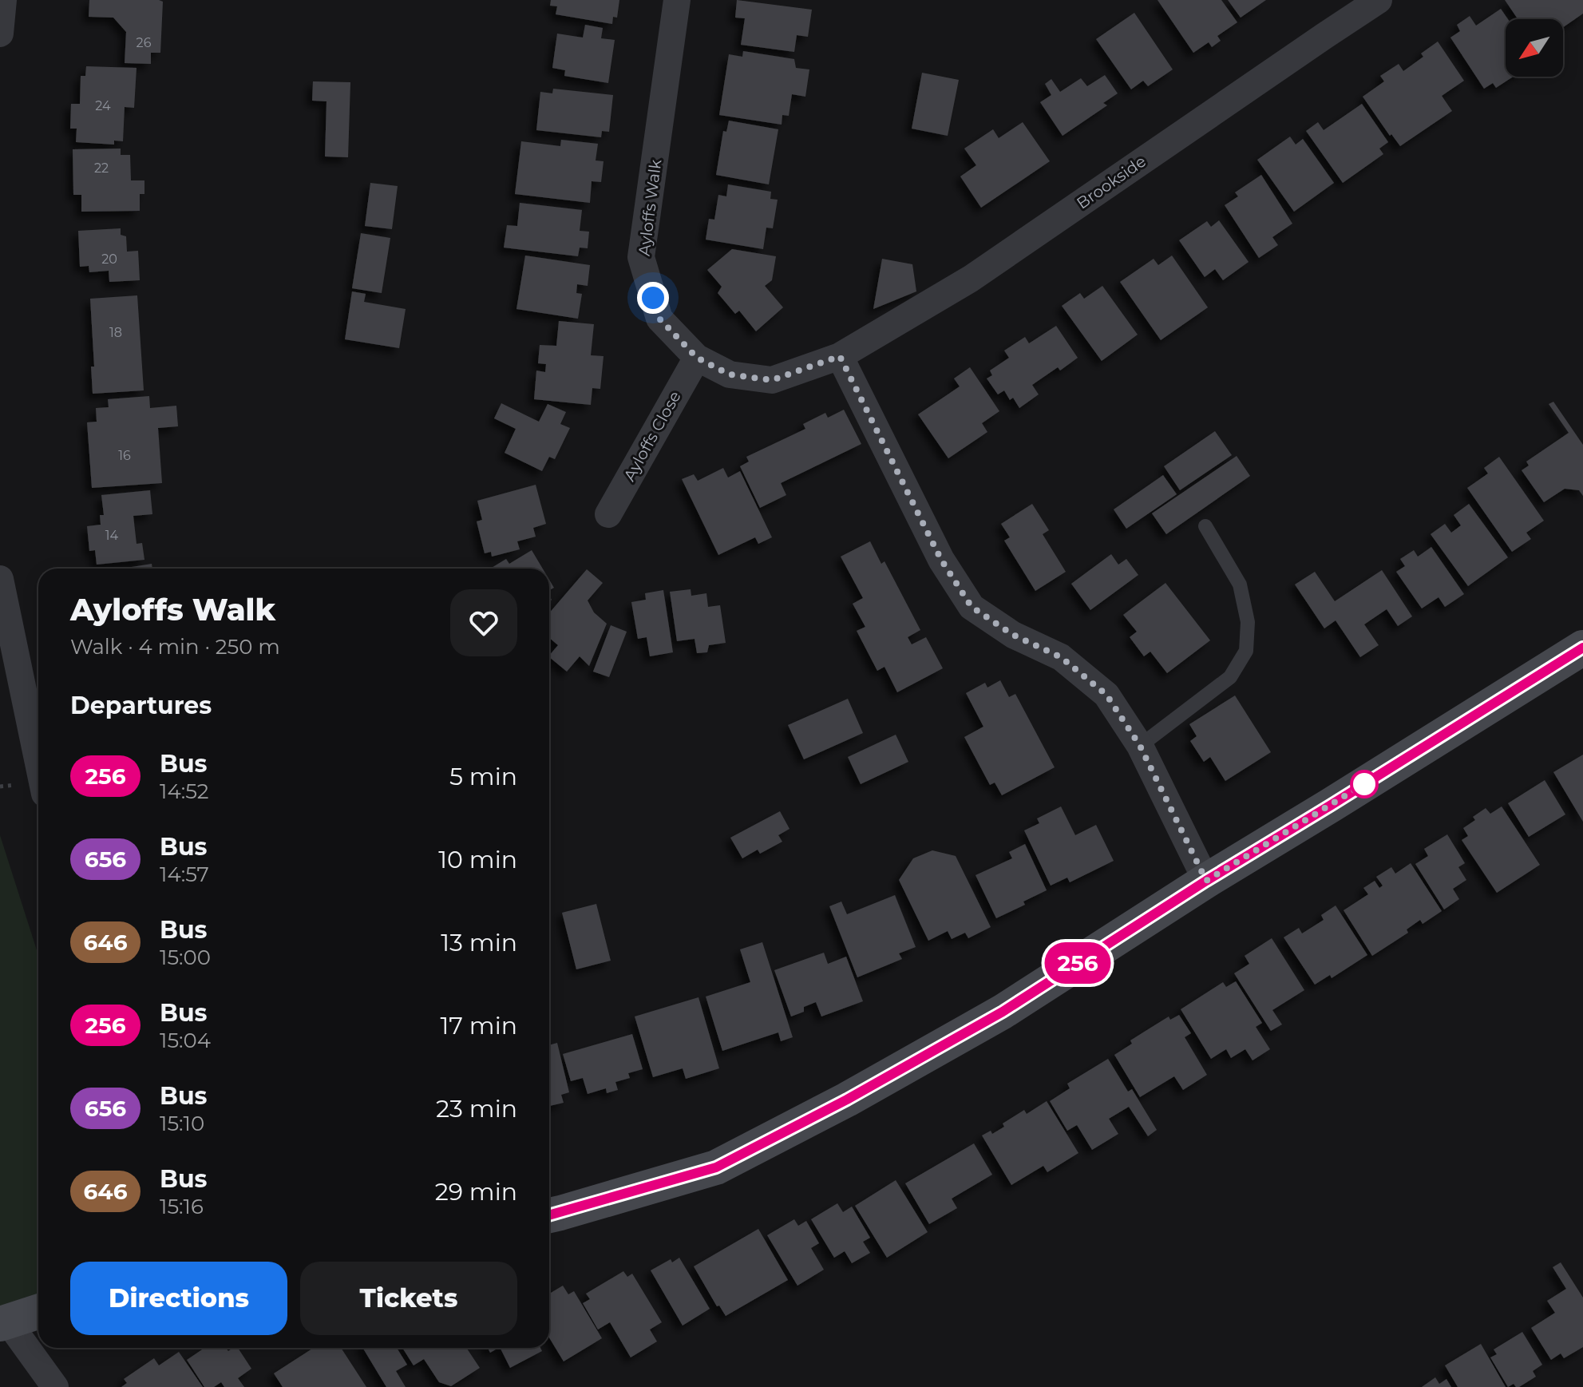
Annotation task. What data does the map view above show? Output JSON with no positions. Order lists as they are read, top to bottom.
{
  "streets": {
    "street": ["Brookside", "Ayloffs Walk", "Ayloffs Close"]
  },
  "crossings": [
    ["Brookside", "Ayloffs Walk"],
    ["Ayloffs Walk", "Ayloffs Close"]
  ],
  "lines": ["bus line 256"],
  "house_numbers": [
    "26",
    "24",
    "22",
    "20",
    "18",
    "16",
    "14"
  ],
  "north": "bottom left",
  "page": {
    "on_map": "256",
    "heading": [
      ["Ayloffs Walk", "Walk · 4 min · 250 m"],
      "Departures"
    ],
    "list": [
      {
        "mark": "256",
        "name": "Bus",
        "note": "14:52",
        "value": "5 min"
      },
      {
        "mark": "656",
        "name": "Bus",
        "note": "14:57",
        "value": "10 min"
      },
      {
        "mark": "646",
        "name": "Bus",
        "note": "15:00",
        "value": "13 min"
      },
      {
        "mark": "256",
        "name": "Bus",
        "note": "15:04",
        "value": "17 min"
      },
      {
        "mark": "656",
        "name": "Bus",
        "note": "15:10",
        "value": "23 min"
      },
      {
        "mark": "646",
        "name": "Bus",
        "note": "15:16",
        "value": "29 min"
      }
    ],
    "buttons": ["Directions", "Tickets"]
  }
}
